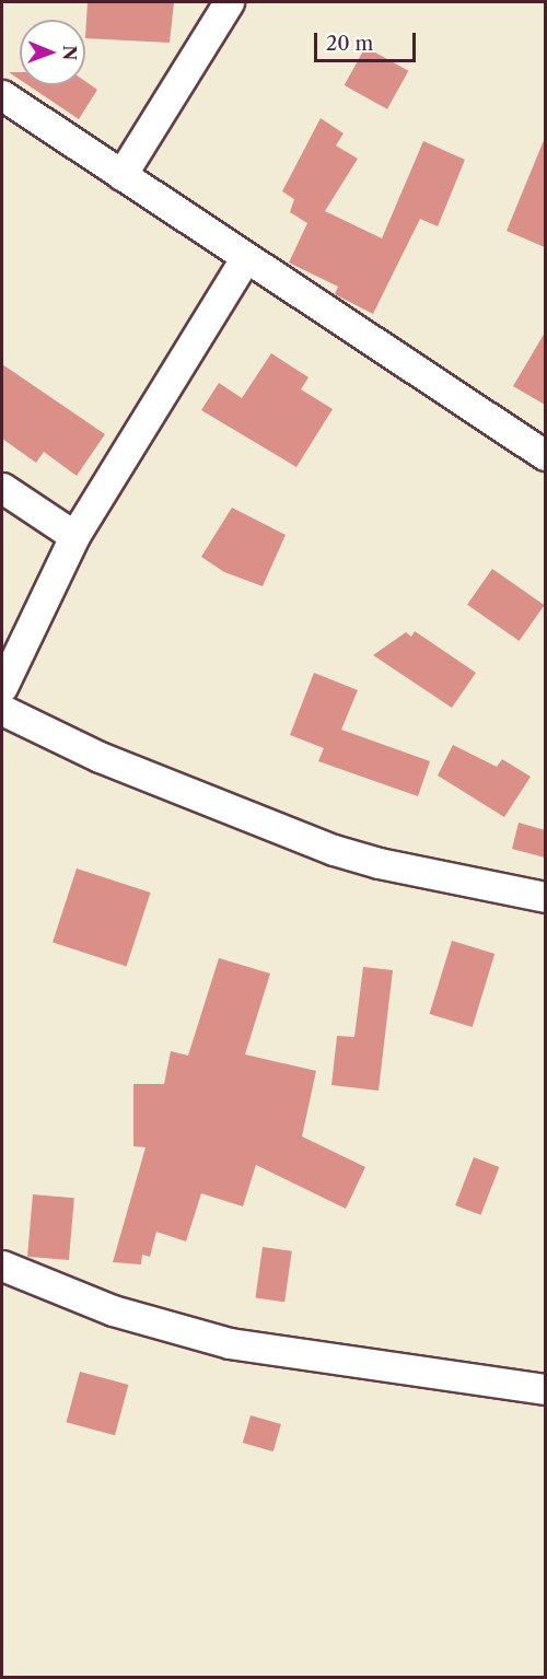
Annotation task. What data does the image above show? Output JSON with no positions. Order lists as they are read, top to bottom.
{
  "scale_bar": "20 m",
  "north": "right"
}
